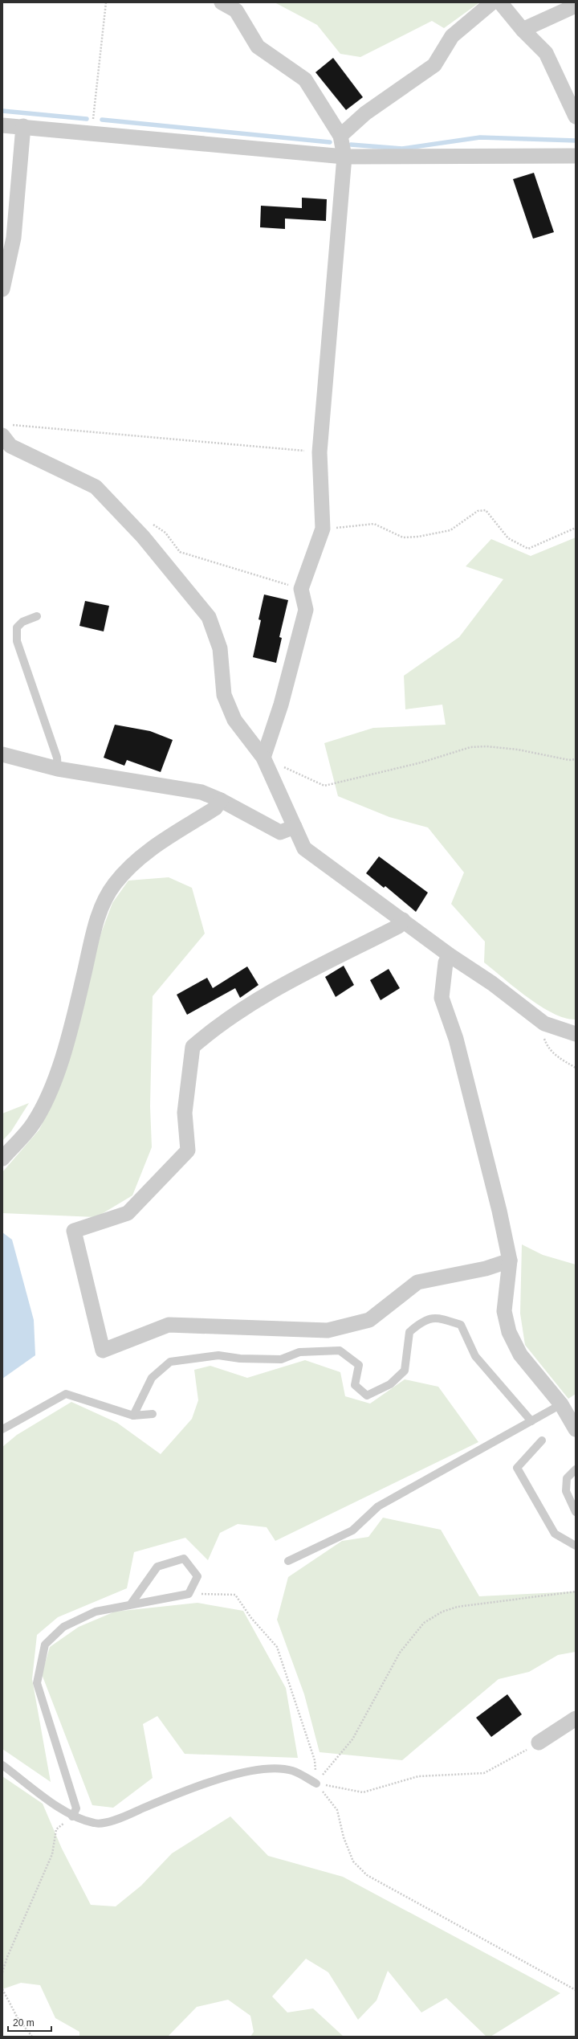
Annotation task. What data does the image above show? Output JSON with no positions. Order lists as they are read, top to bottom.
{
  "scale_bar": "20 m"
}
